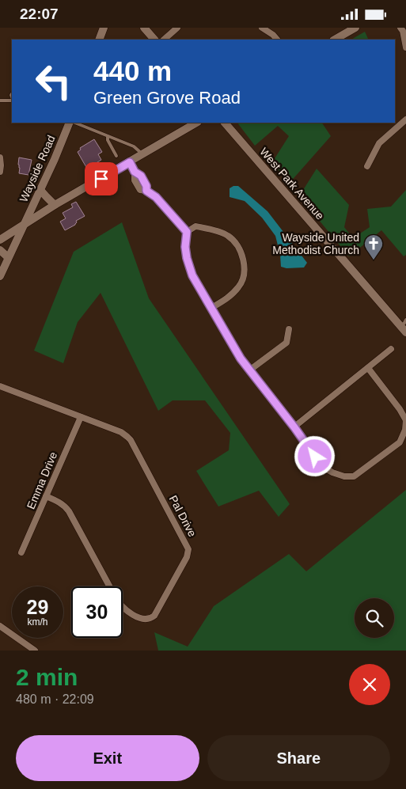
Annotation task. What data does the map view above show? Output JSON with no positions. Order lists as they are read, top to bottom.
{
  "streets": {
    "street": [
      "Wayside Road",
      "West Park Avenue",
      "Emma Drive",
      "Pal Drive"
    ]
  },
  "crossings": [
    ["Emma Drive", "Pal Drive"]
  ],
  "places": {
    "church": ["Wayside United Methodist Church"]
  },
  "page": {
    "status": "22:07",
    "turn": ["440 m", "Green Grove Road"],
    "speed": "29 km/h",
    "limit": "30",
    "heading": ["2 min", "480 m · 22:09"],
    "buttons": ["Exit", "Share"]
  }
}
